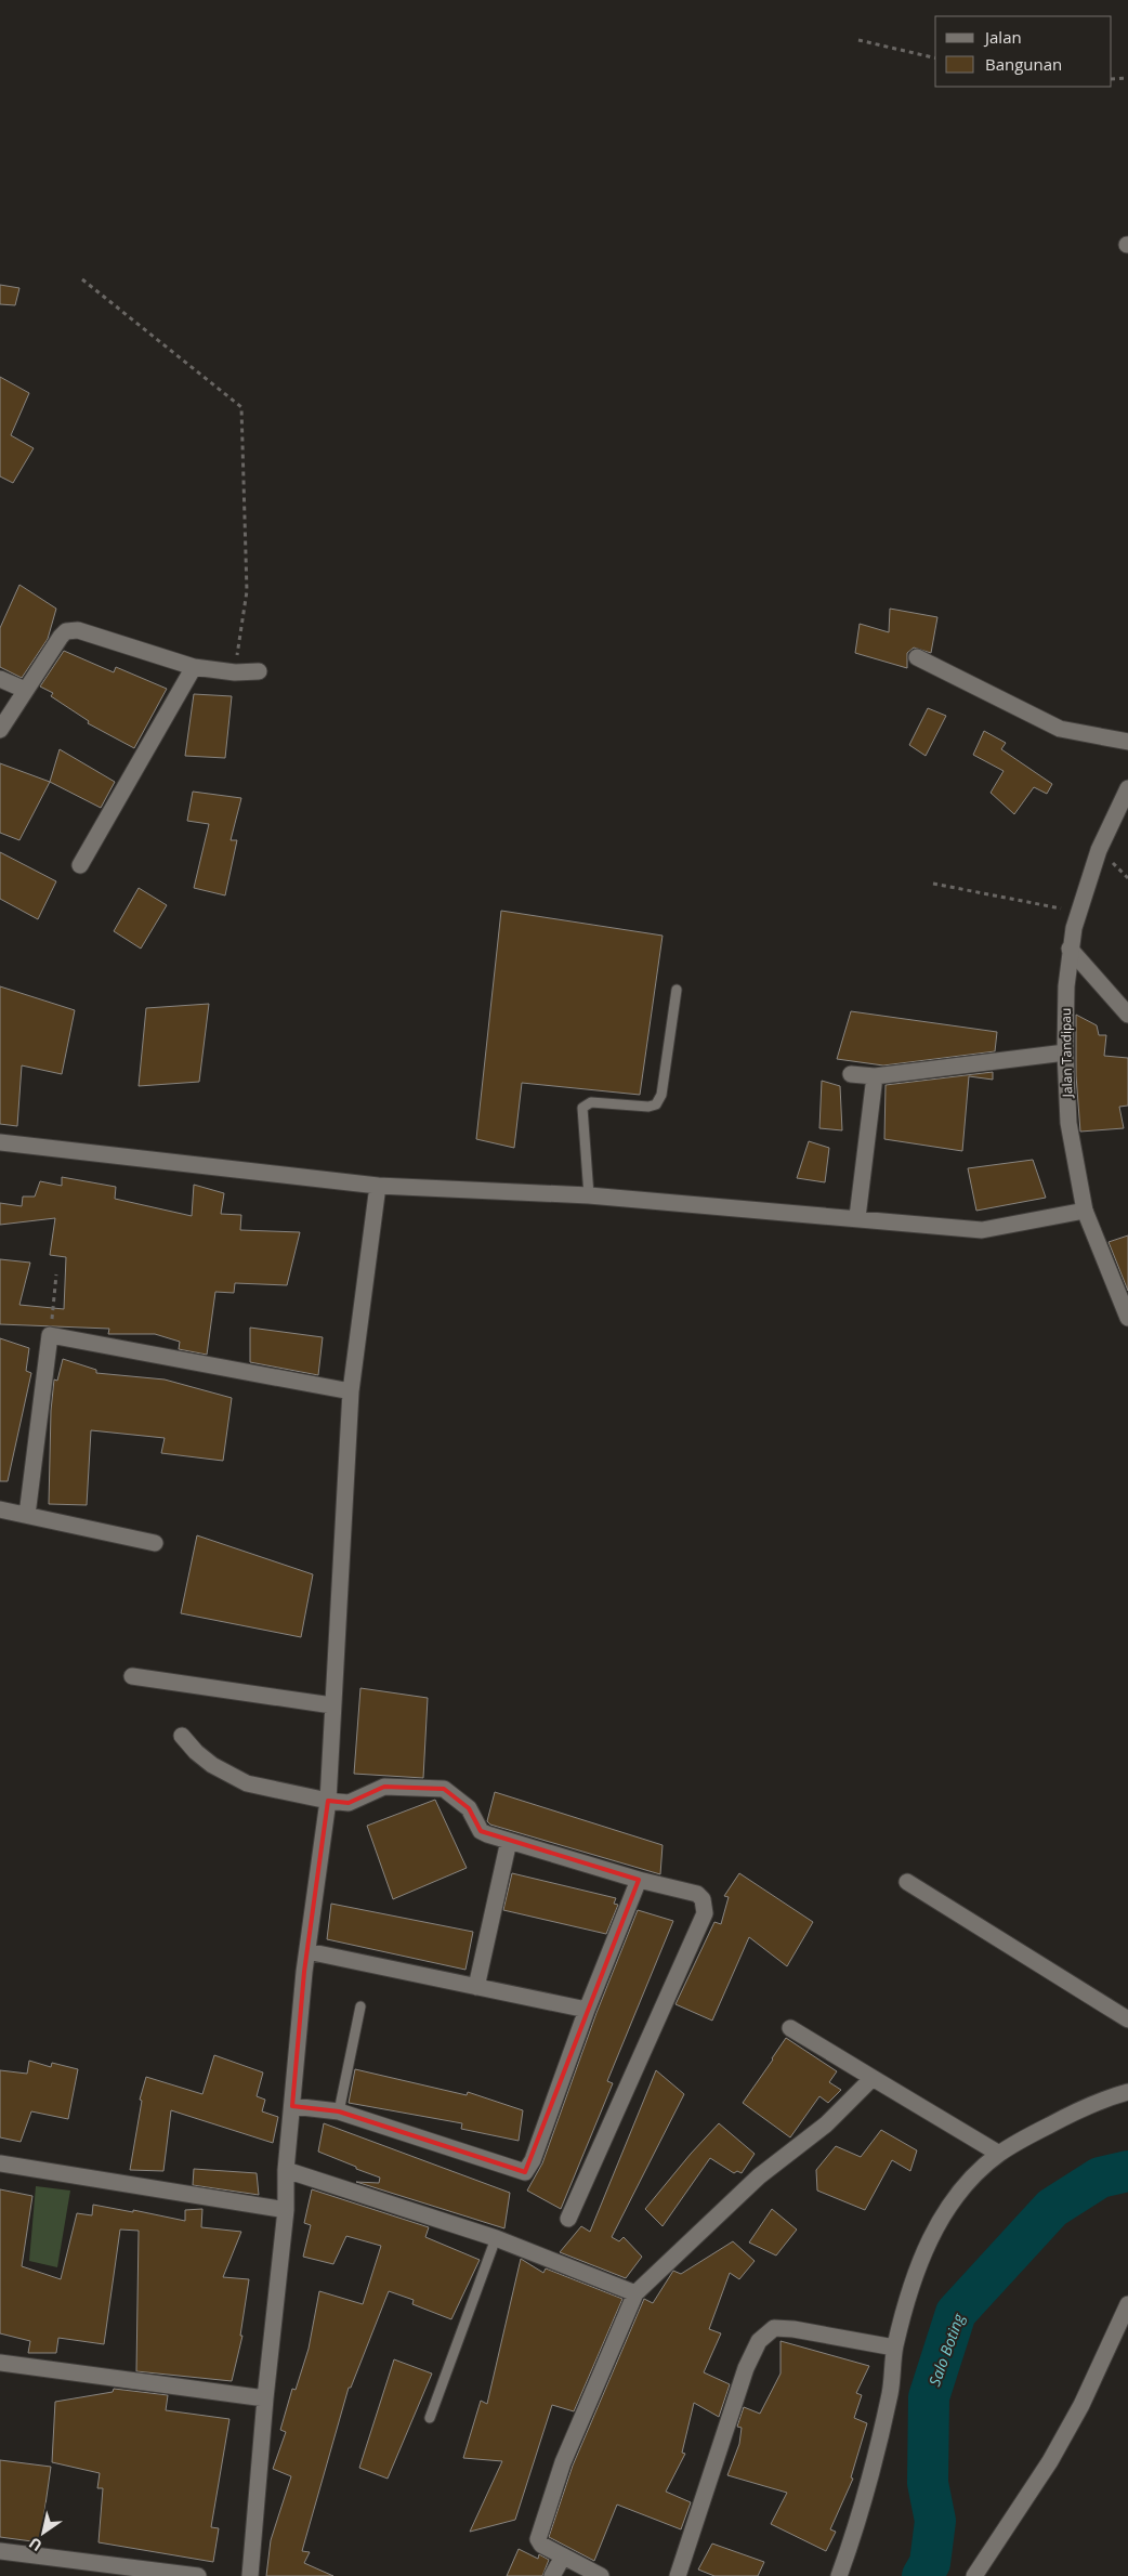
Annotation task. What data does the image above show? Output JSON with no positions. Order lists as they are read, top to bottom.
{
  "streets": {
    "street": ["Jalan Tandipau"]
  },
  "water": ["Salo Boting"],
  "legend": ["Jalan", "Bangunan"],
  "north": "bottom left"
}
